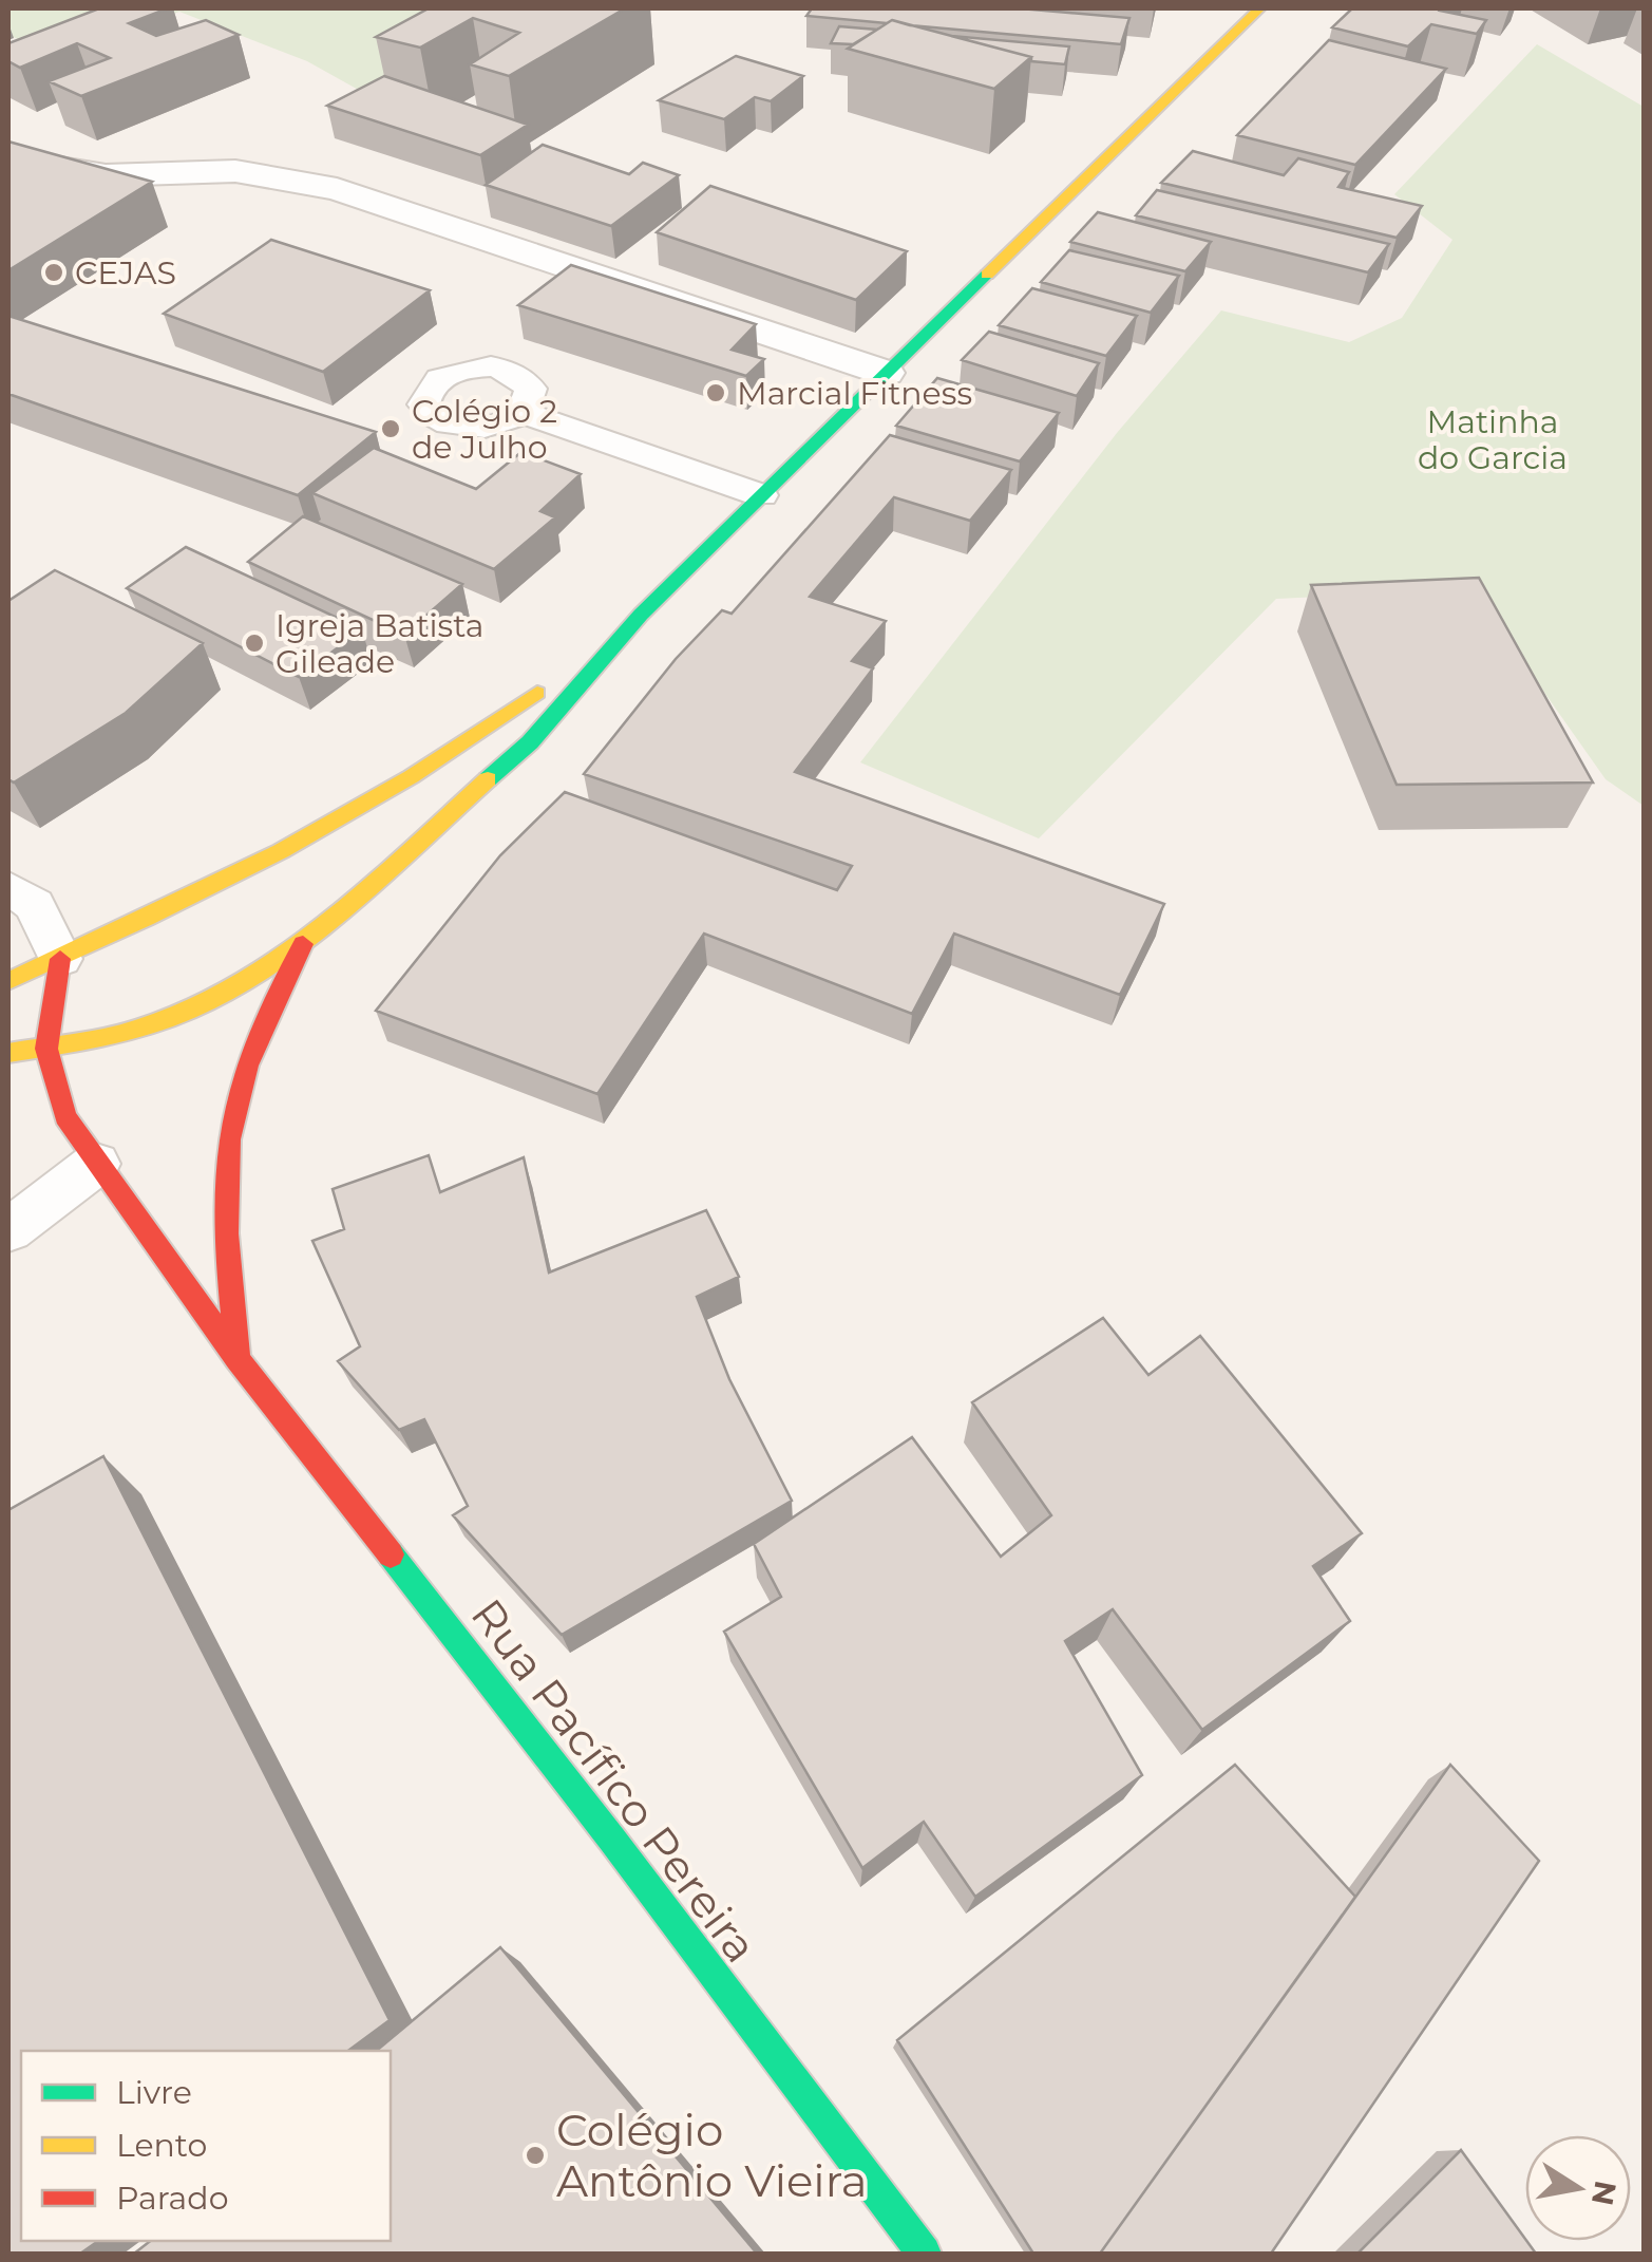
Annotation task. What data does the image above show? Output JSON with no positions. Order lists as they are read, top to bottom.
{
  "streets": {
    "main road": ["Rua Pacífico Pereira"]
  },
  "parks": ["Matinha do Garcia"],
  "places": [
    "CEJAS",
    "Marcial Fitness",
    "Colégio 2 de Julho",
    "Igreja Batista Gileade",
    "Colégio Antônio Vieira"
  ],
  "legend": ["Livre", "Lento", "Parado"],
  "north": "right"
}
